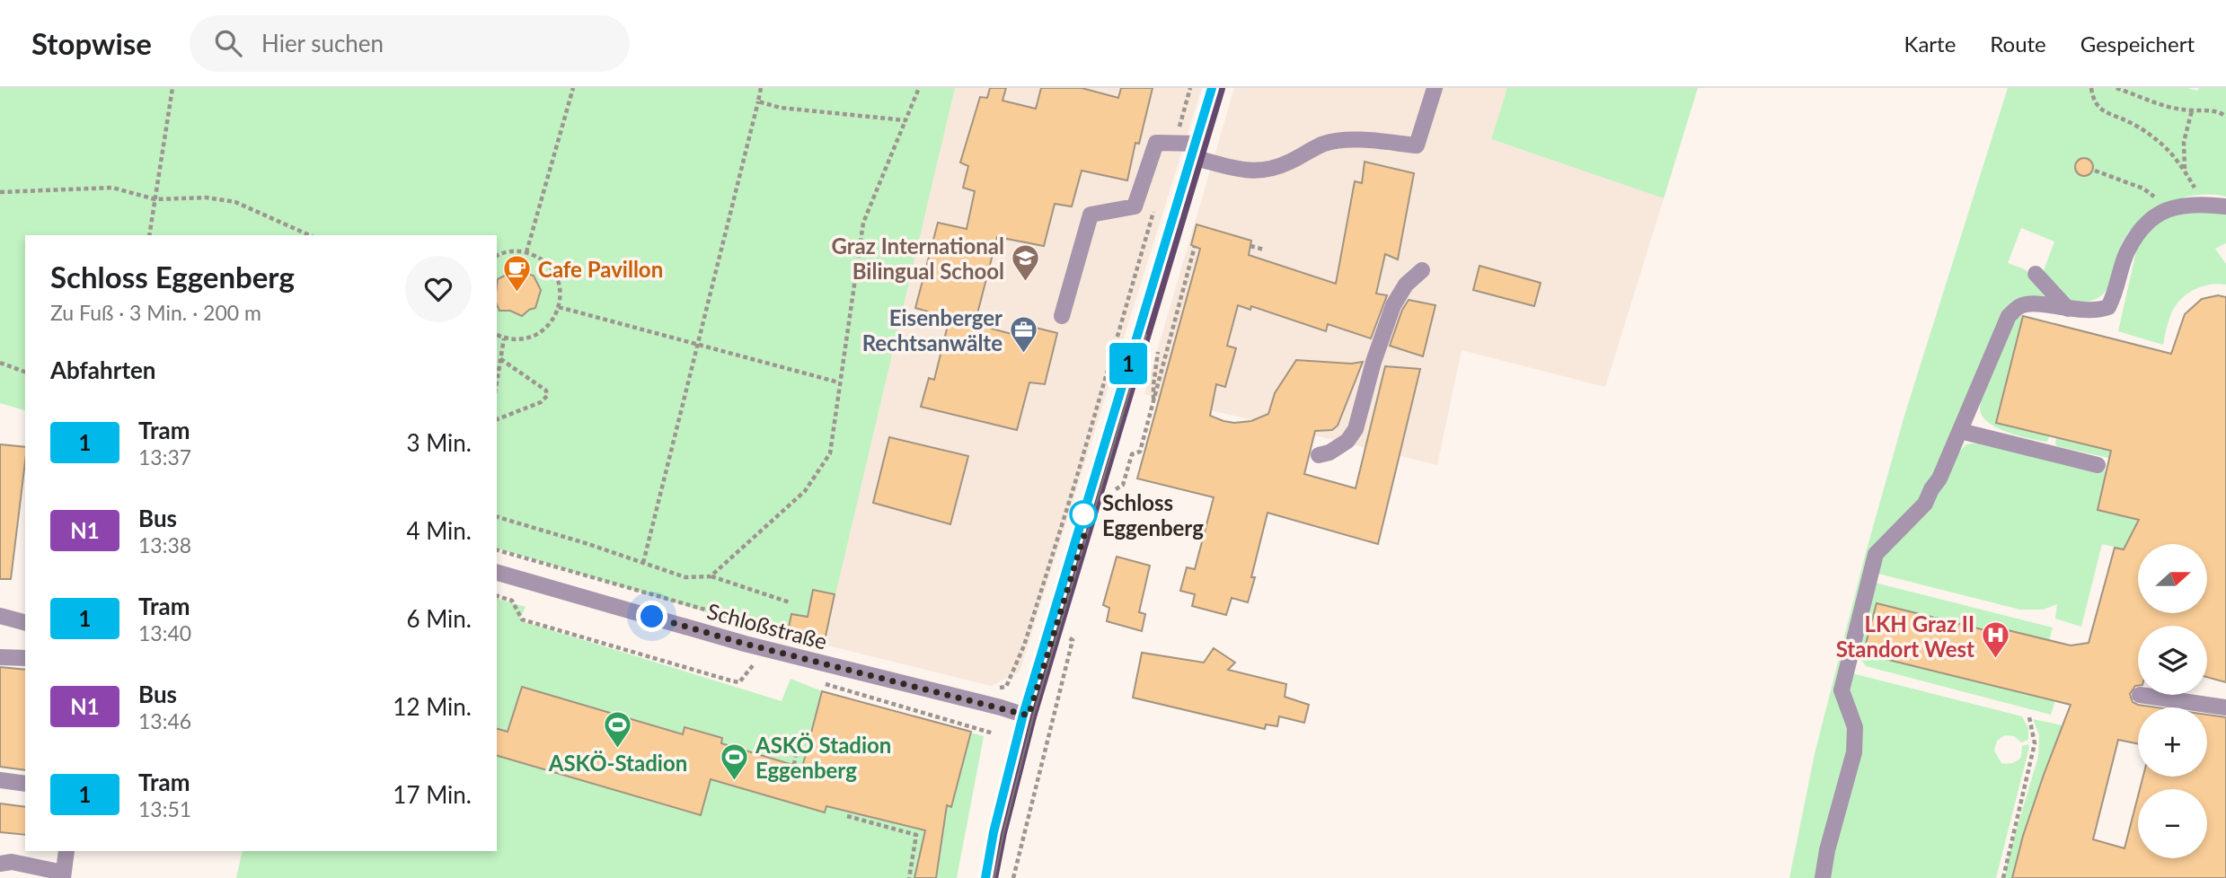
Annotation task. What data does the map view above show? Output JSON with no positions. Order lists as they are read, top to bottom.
{
  "streets": {
    "street": ["Schloßstraße"]
  },
  "places": {
    "school or university": ["Graz International Bilingual School"],
    "cafe": ["Cafe Pavillon"],
    "office": ["Eisenberger Rechtsanwälte"],
    "other": ["Schloss Eggenberg"],
    "hospital": ["LKH Graz II Standort West"],
    "sports": ["ASKÖ-Stadion", "ASKÖ Stadion Eggenberg"]
  },
  "lines": ["tram line 1"],
  "north": "right",
  "page": {
    "header": "Stopwise",
    "search": "Hier suchen",
    "nav": ["Karte", "Route", "Gespeichert"],
    "on_map": "1",
    "heading": [
      ["Schloss Eggenberg", "Zu Fuß · 3 Min. · 200 m"],
      "Abfahrten"
    ],
    "list": [
      {
        "mark": "1",
        "name": "Tram",
        "note": "13:37",
        "value": "3 Min."
      },
      {
        "mark": "N1",
        "name": "Bus",
        "note": "13:38",
        "value": "4 Min."
      },
      {
        "mark": "1",
        "name": "Tram",
        "note": "13:40",
        "value": "6 Min."
      },
      {
        "mark": "N1",
        "name": "Bus",
        "note": "13:46",
        "value": "12 Min."
      },
      {
        "mark": "1",
        "name": "Tram",
        "note": "13:51",
        "value": "17 Min."
      }
    ],
    "map_buttons": ["+", "−"]
  }
}
